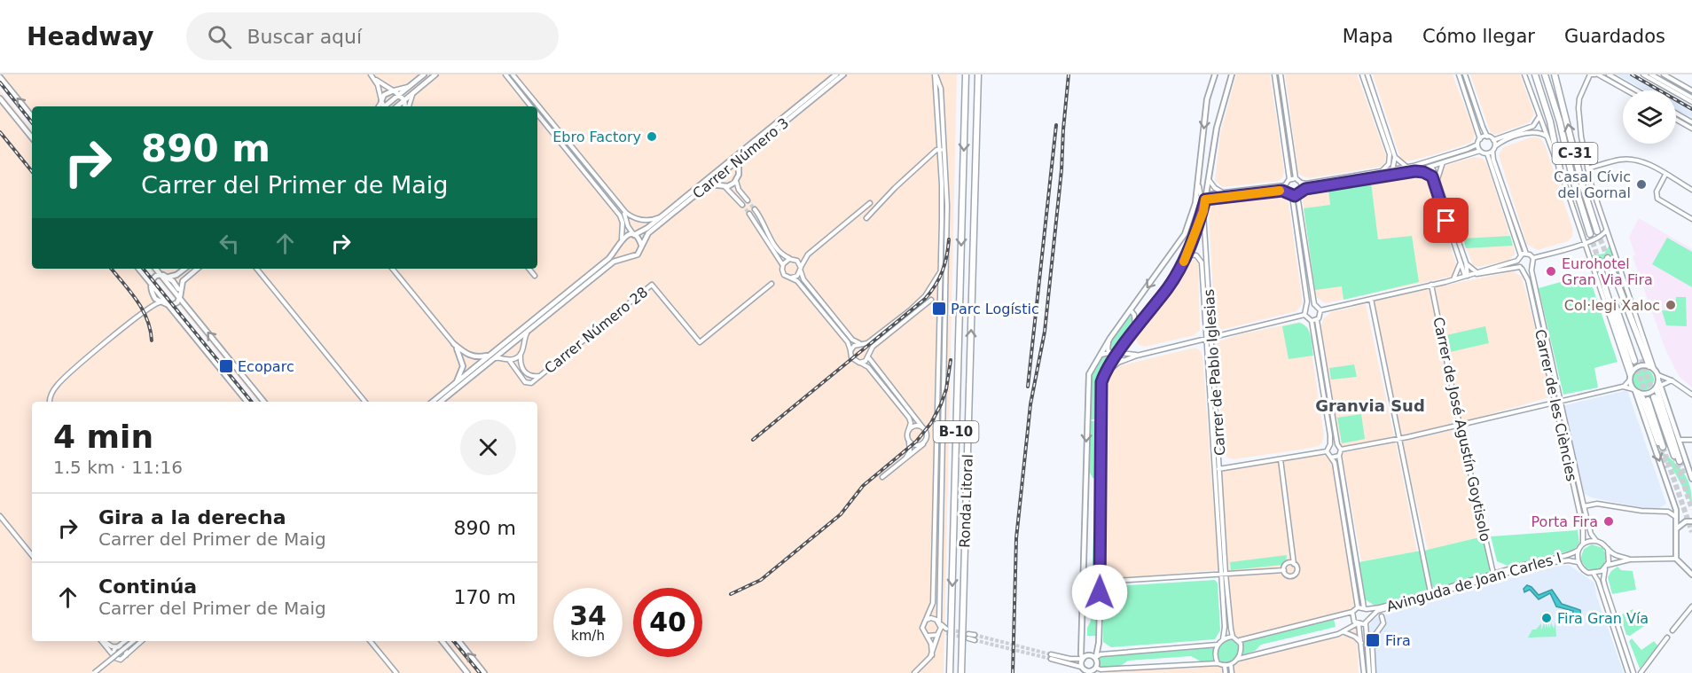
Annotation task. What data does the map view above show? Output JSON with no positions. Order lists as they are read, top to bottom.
{
  "streets": {
    "highway": ["C-31", "B-10", "Ronda Litoral"],
    "main road": ["Carrer Número 3"],
    "street": [
      "Carrer Número 28",
      "Carrer de Pablo Iglesias",
      "Carrer de les Ciències",
      "Carrer de José Agustín Goytisolo",
      "Avinguda de Joan Carles I"
    ]
  },
  "crossings": [
    ["Carrer de les Ciències", "Avinguda de Joan Carles I"],
    ["Carrer de José Agustín Goytisolo", "Avinguda de Joan Carles I"]
  ],
  "districts": ["Granvia Sud"],
  "places": {
    "other": [
      "Ebro Factory",
      "Casal Cívic del Gornal",
      "Eurohotel Gran Via Fira",
      "Col·legi Xaloc",
      "Porta Fira",
      "Fira Gran Vía"
    ],
    "transit": ["Parc Logístic", "Ecoparc", "Fira"]
  },
  "page": {
    "header": "Headway",
    "search": "Buscar aquí",
    "nav": ["Mapa", "Cómo llegar", "Guardados"],
    "turn": ["890 m", "Carrer del Primer de Maig"],
    "heading": ["4 min", "1.5 km · 11:16"],
    "list": [
      {
        "name": "Gira a la derecha",
        "note": "Carrer del Primer de Maig",
        "value": "890 m"
      },
      {
        "name": "Continúa",
        "note": "Carrer del Primer de Maig",
        "value": "170 m"
      }
    ],
    "speed": "34 km/h",
    "limit": "40"
  }
}
